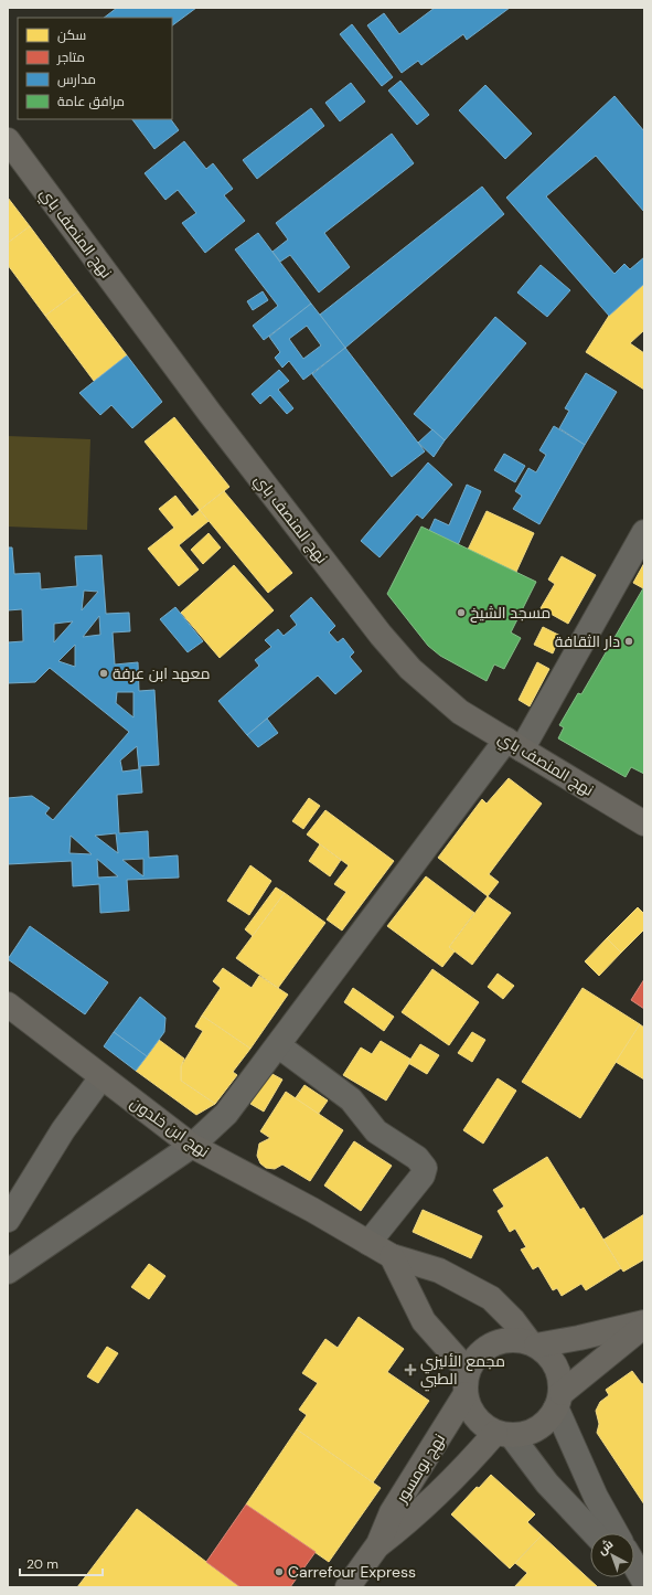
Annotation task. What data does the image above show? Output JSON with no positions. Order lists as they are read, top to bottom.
{
  "streets": {
    "main road": ["نهج المنصف باي", "نهج ابن خلدون", "نهج بومسور"]
  },
  "crossings": [
    ["نهج ابن خلدون", "نهج بومسور"]
  ],
  "places": {
    "other": [
      "مسجد الشيخ",
      "دار الثقافة",
      "معهد ابن عرفة",
      "Carrefour Express"
    ],
    "health": ["مجمع الأليزي الطبي"]
  },
  "legend": [
    "سكن",
    "متاجر",
    "مدارس",
    "مرافق عامة"
  ],
  "scale_bar": "20 m",
  "north": "top left"
}
